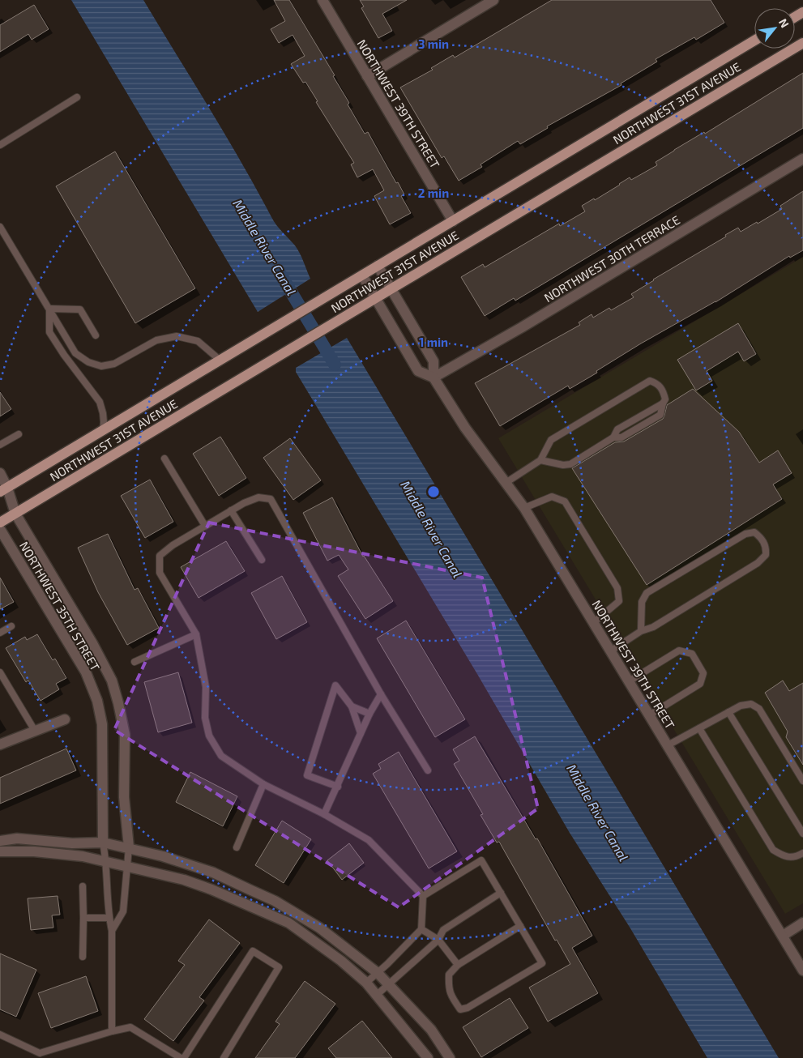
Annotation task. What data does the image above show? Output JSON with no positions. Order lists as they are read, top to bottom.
{
  "streets": {
    "main road": ["NORTHWEST 31ST AVENUE"],
    "street": ["NORTHWEST 39TH STREET", "NORTHWEST 30TH TERRACE", "NORTHWEST 35TH STREET"]
  },
  "crossings": [
    ["NORTHWEST 31ST AVENUE", "NORTHWEST 39TH STREET"],
    ["NORTHWEST 39TH STREET", "NORTHWEST 30TH TERRACE"]
  ],
  "water": ["Middle River Canal"],
  "north": "top right",
  "rings": ["3 min", "2 min", "1 min"]
}
